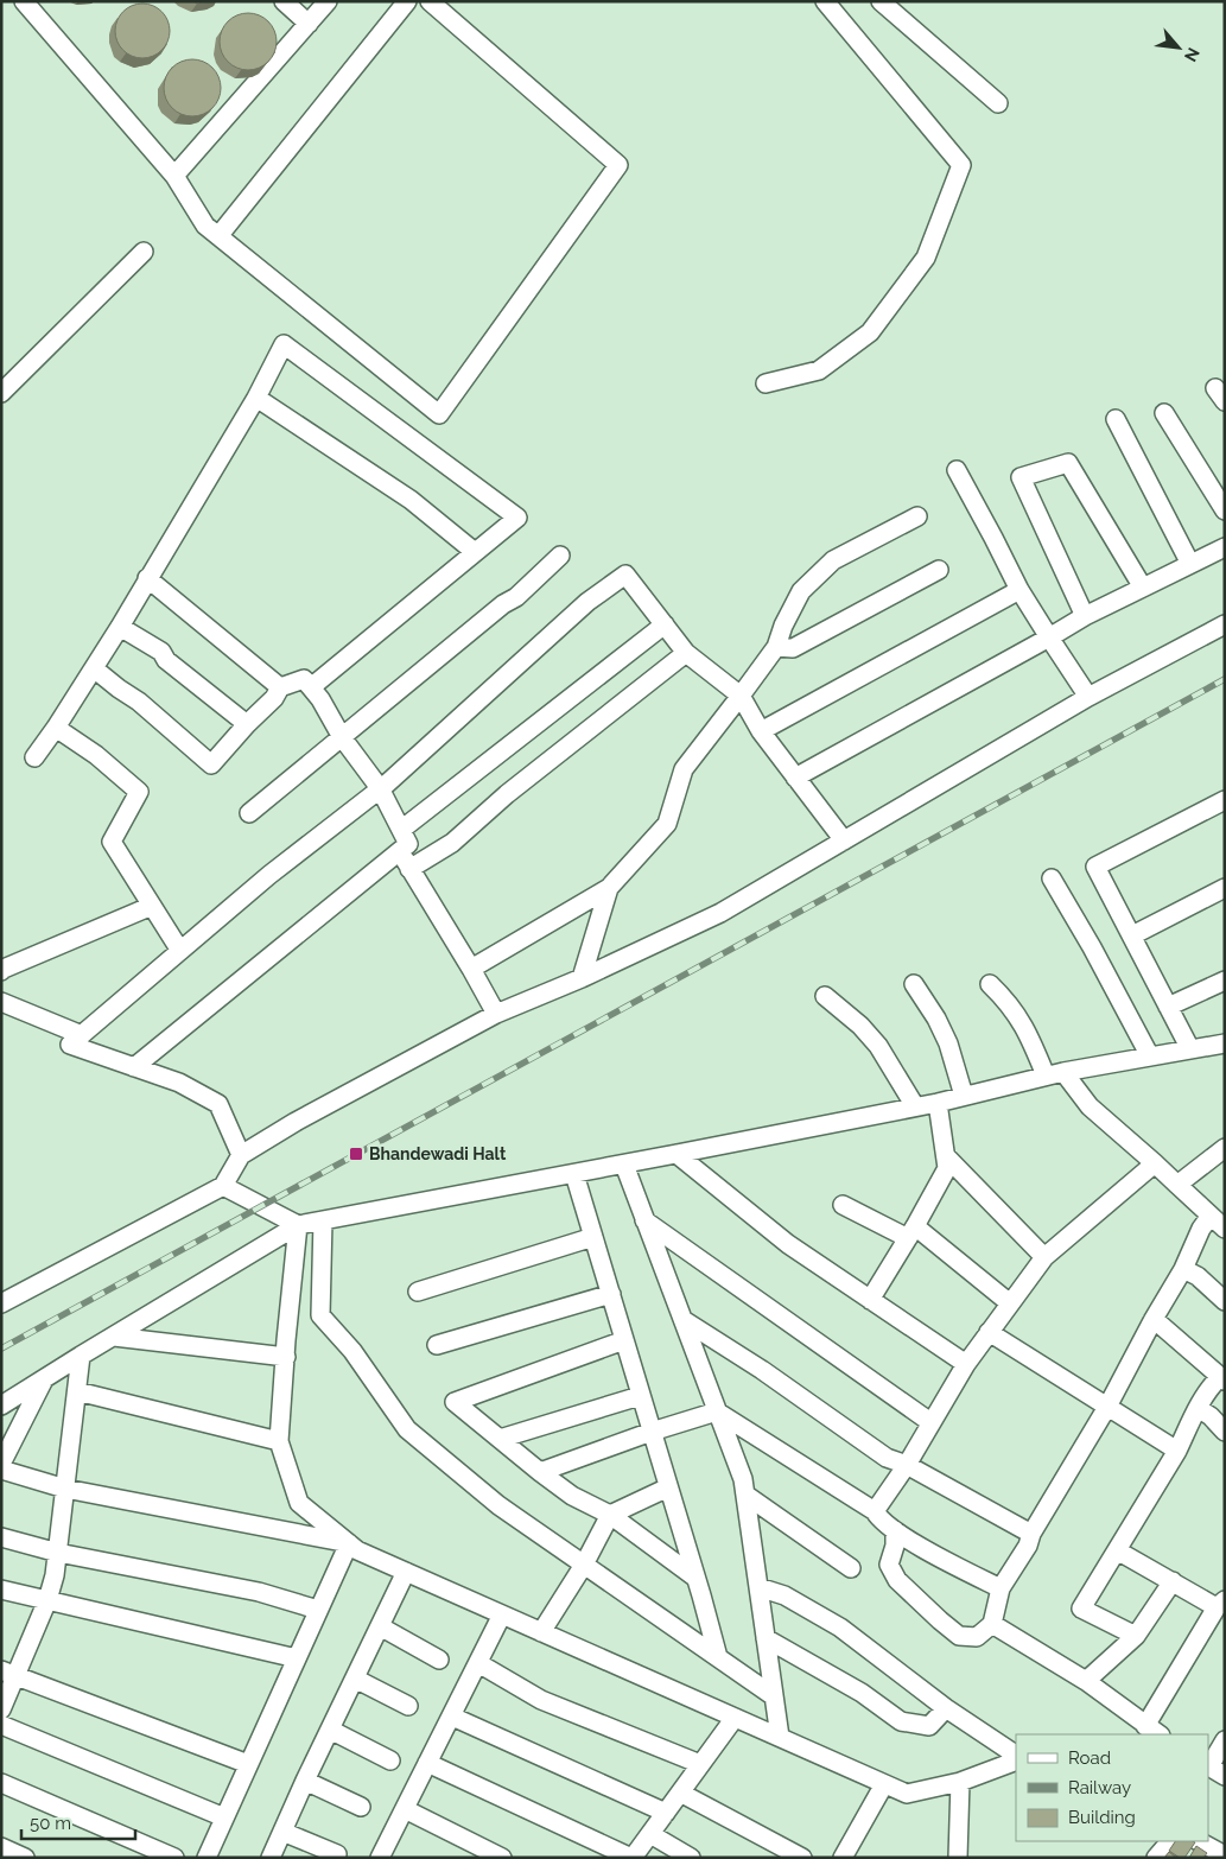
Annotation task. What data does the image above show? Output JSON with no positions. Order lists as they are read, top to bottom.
{
  "places": {
    "transit": ["Bhandewadi Halt"]
  },
  "legend": ["Road", "Railway", "Building"],
  "scale_bar": "50 m",
  "north": "bottom right"
}
